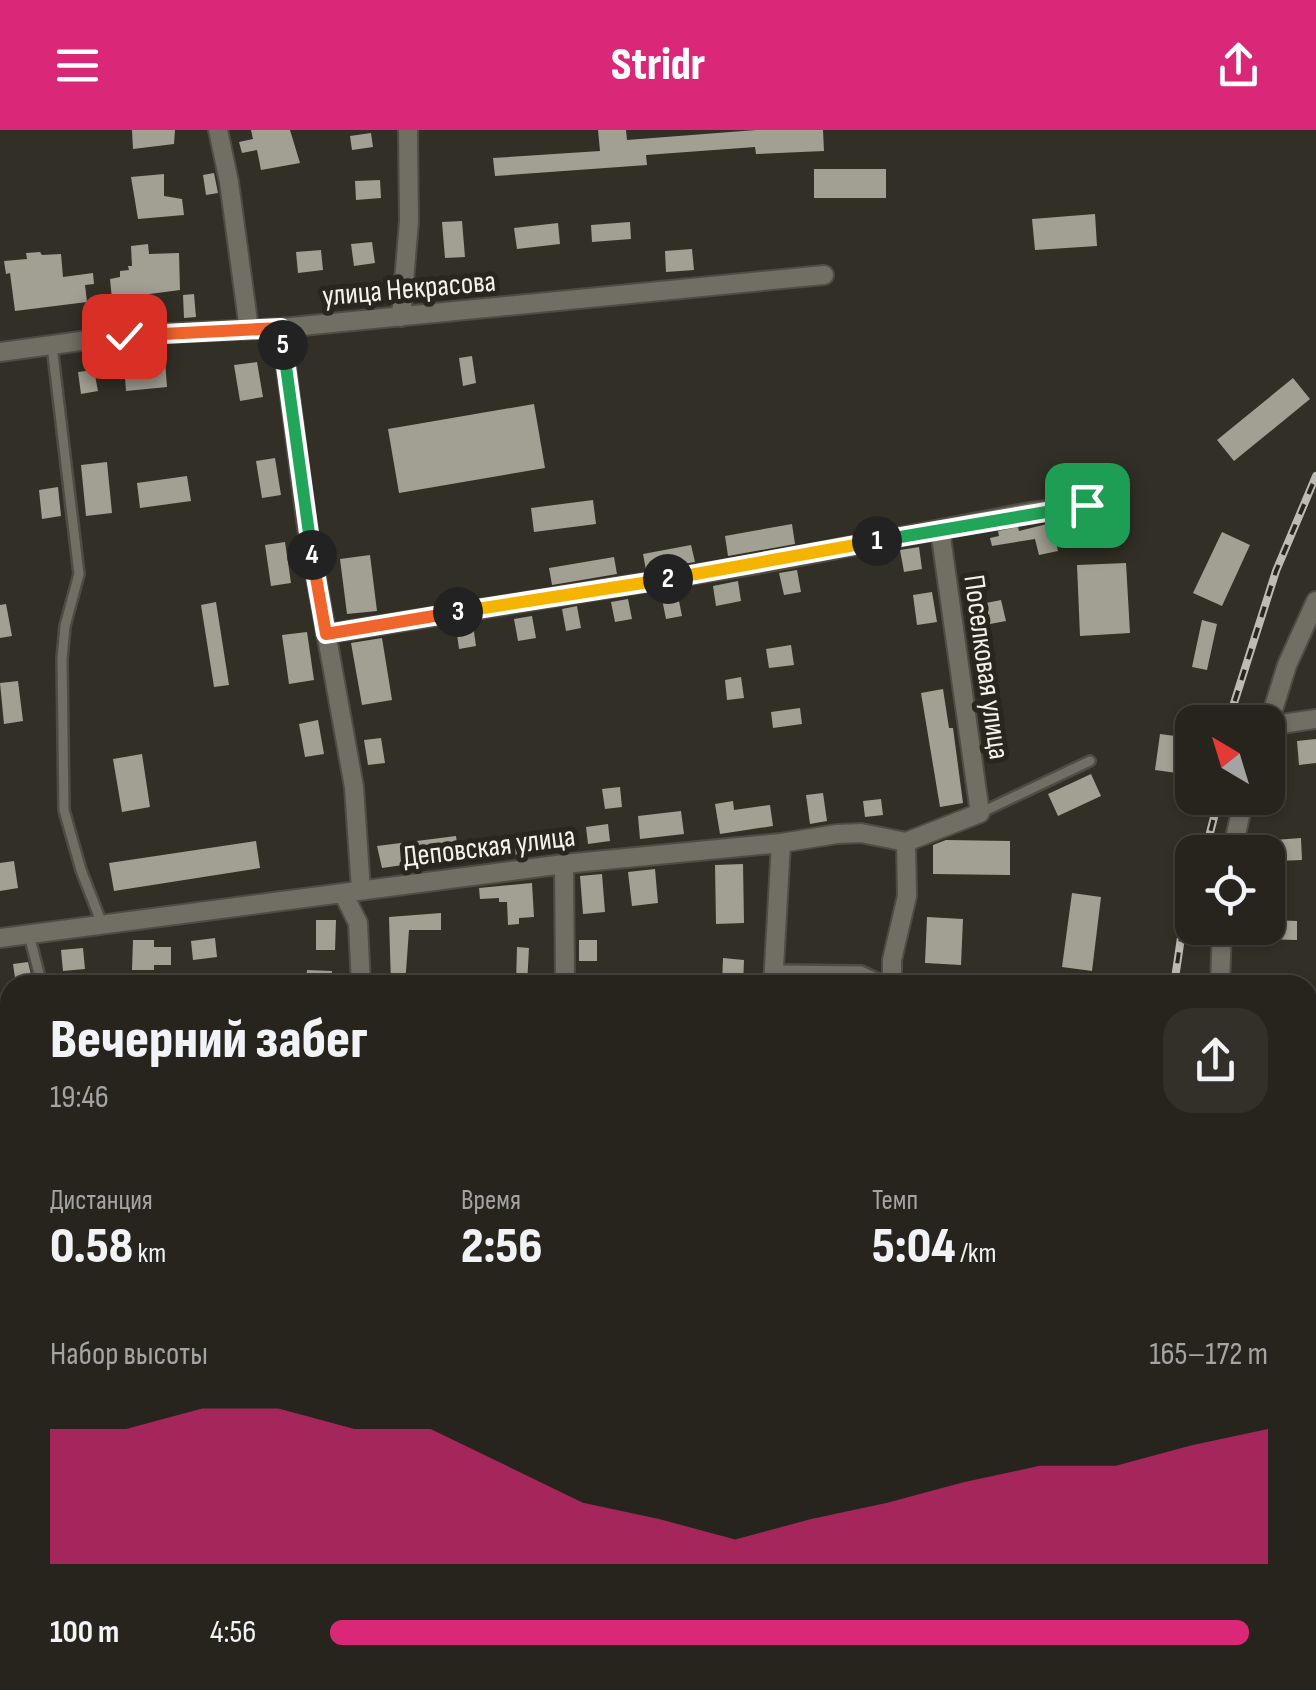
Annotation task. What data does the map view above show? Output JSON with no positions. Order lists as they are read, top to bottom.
{
  "streets": {
    "street": ["улица Некрасова", "Поселковая улица", "Деповская улица"]
  },
  "north": "top left",
  "page": {
    "header": "Stridr",
    "pins": [
      "5",
      "1",
      "4",
      "2",
      "3"
    ],
    "heading": ["Вечерний забег", "19:46"],
    "stats": [
      ["Дистанция", "0.58 km"],
      ["Время", "2:56"],
      ["Темп", "5:04 /km"]
    ],
    "chart": ["Набор высоты", "165–172 m"],
    "list": [
      {
        "name": "100 m",
        "note": "4:56"
      }
    ]
  }
}
